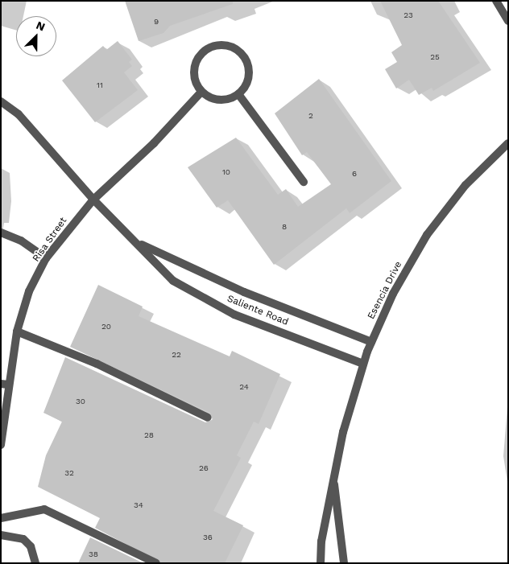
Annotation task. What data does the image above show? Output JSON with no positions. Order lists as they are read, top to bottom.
{
  "streets": {
    "street": ["Risa Street", "Esencia Drive", "Saliente Road"]
  },
  "crossings": [
    ["Risa Street", "Saliente Road"],
    ["Esencia Drive", "Saliente Road"]
  ],
  "house_numbers": [
    "23",
    "9",
    "25",
    "11",
    "2",
    "10",
    "6",
    "8",
    "20",
    "22",
    "24",
    "30",
    "28",
    "26",
    "32",
    "34",
    "36",
    "38"
  ],
  "north": "top right"
}
